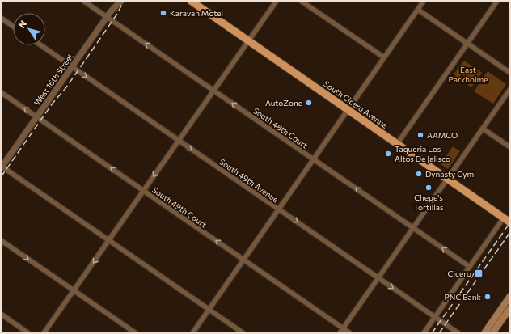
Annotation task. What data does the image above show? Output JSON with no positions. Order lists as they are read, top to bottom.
{
  "streets": {
    "main road": ["South Cicero Avenue"],
    "street": [
      "West 16th Street",
      "South 48th Court",
      "South 49th Avenue",
      "South 49th Court"
    ]
  },
  "crossings": [
    ["West 16th Street", "South 48th Court"],
    ["West 16th Street", "South 49th Avenue"],
    ["West 16th Street", "South 49th Court"]
  ],
  "one_way": ["South 48th Court", "South 49th Avenue", "South 49th Court"],
  "parks": ["East Parkholme"],
  "places": {
    "other": [
      "Karavan Motel",
      "AutoZone",
      "AAMCO",
      "Taqueria Los Altos De Jalisco",
      "Dynasty Gym",
      "Chepe's Tortillas",
      "PNC Bank"
    ],
    "transit": ["Cicero"]
  },
  "north": "top left"
}
